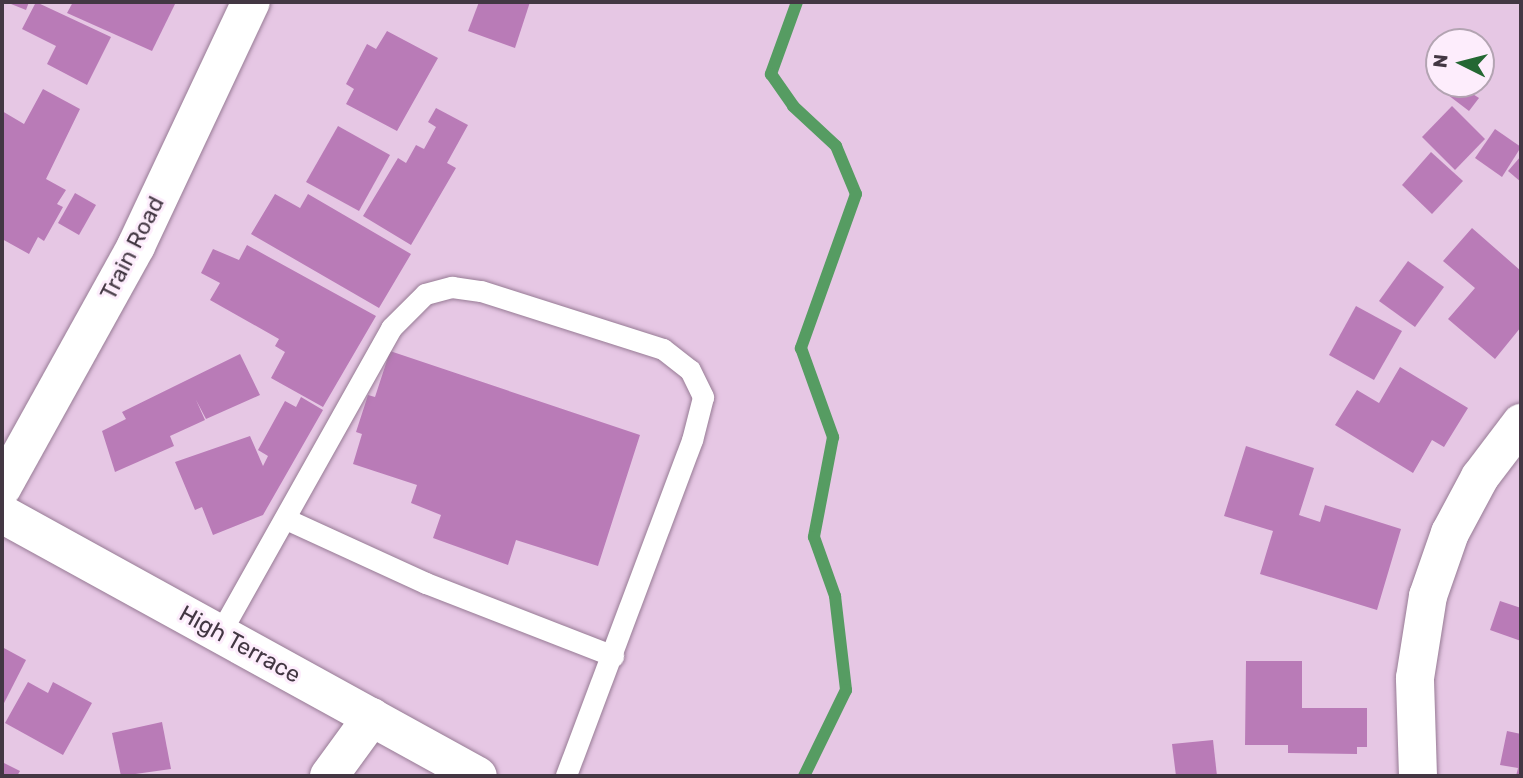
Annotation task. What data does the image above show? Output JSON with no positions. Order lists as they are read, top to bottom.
{
  "streets": {
    "street": ["Train Road", "High Terrace"]
  },
  "north": "left"
}
